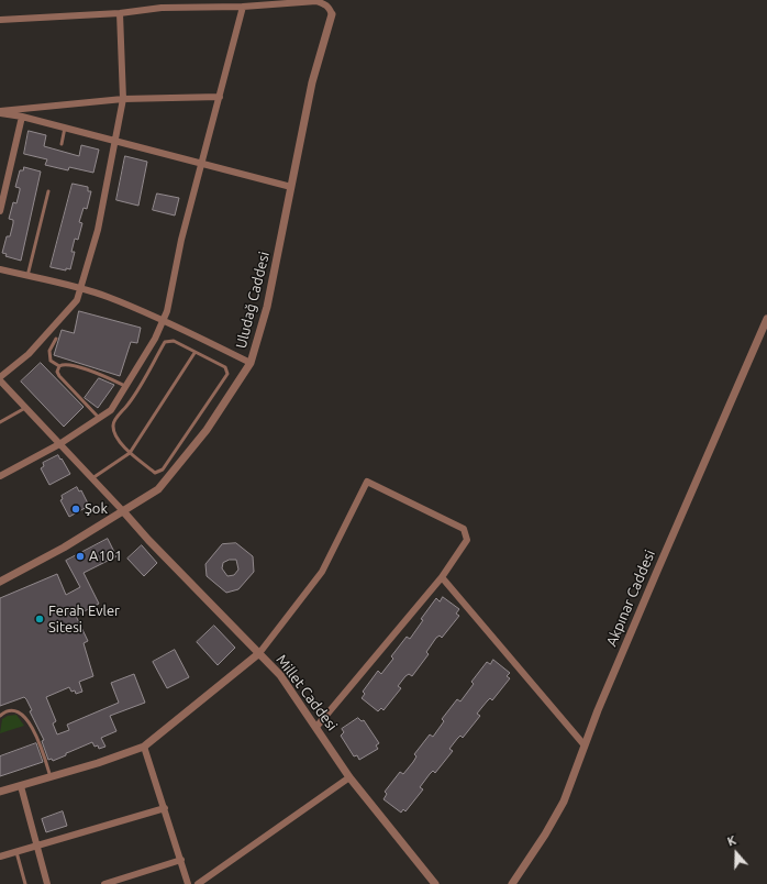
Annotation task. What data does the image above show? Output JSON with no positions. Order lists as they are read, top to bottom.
{
  "streets": {
    "street": ["Uludağ Caddesi", "Akpınar Caddesi", "Millet Caddesi"]
  },
  "crossings": [
    ["Uludağ Caddesi", "Millet Caddesi"]
  ],
  "places": ["Şok", "A101", "Ferah Evler Sitesi"],
  "north": "top"
}
